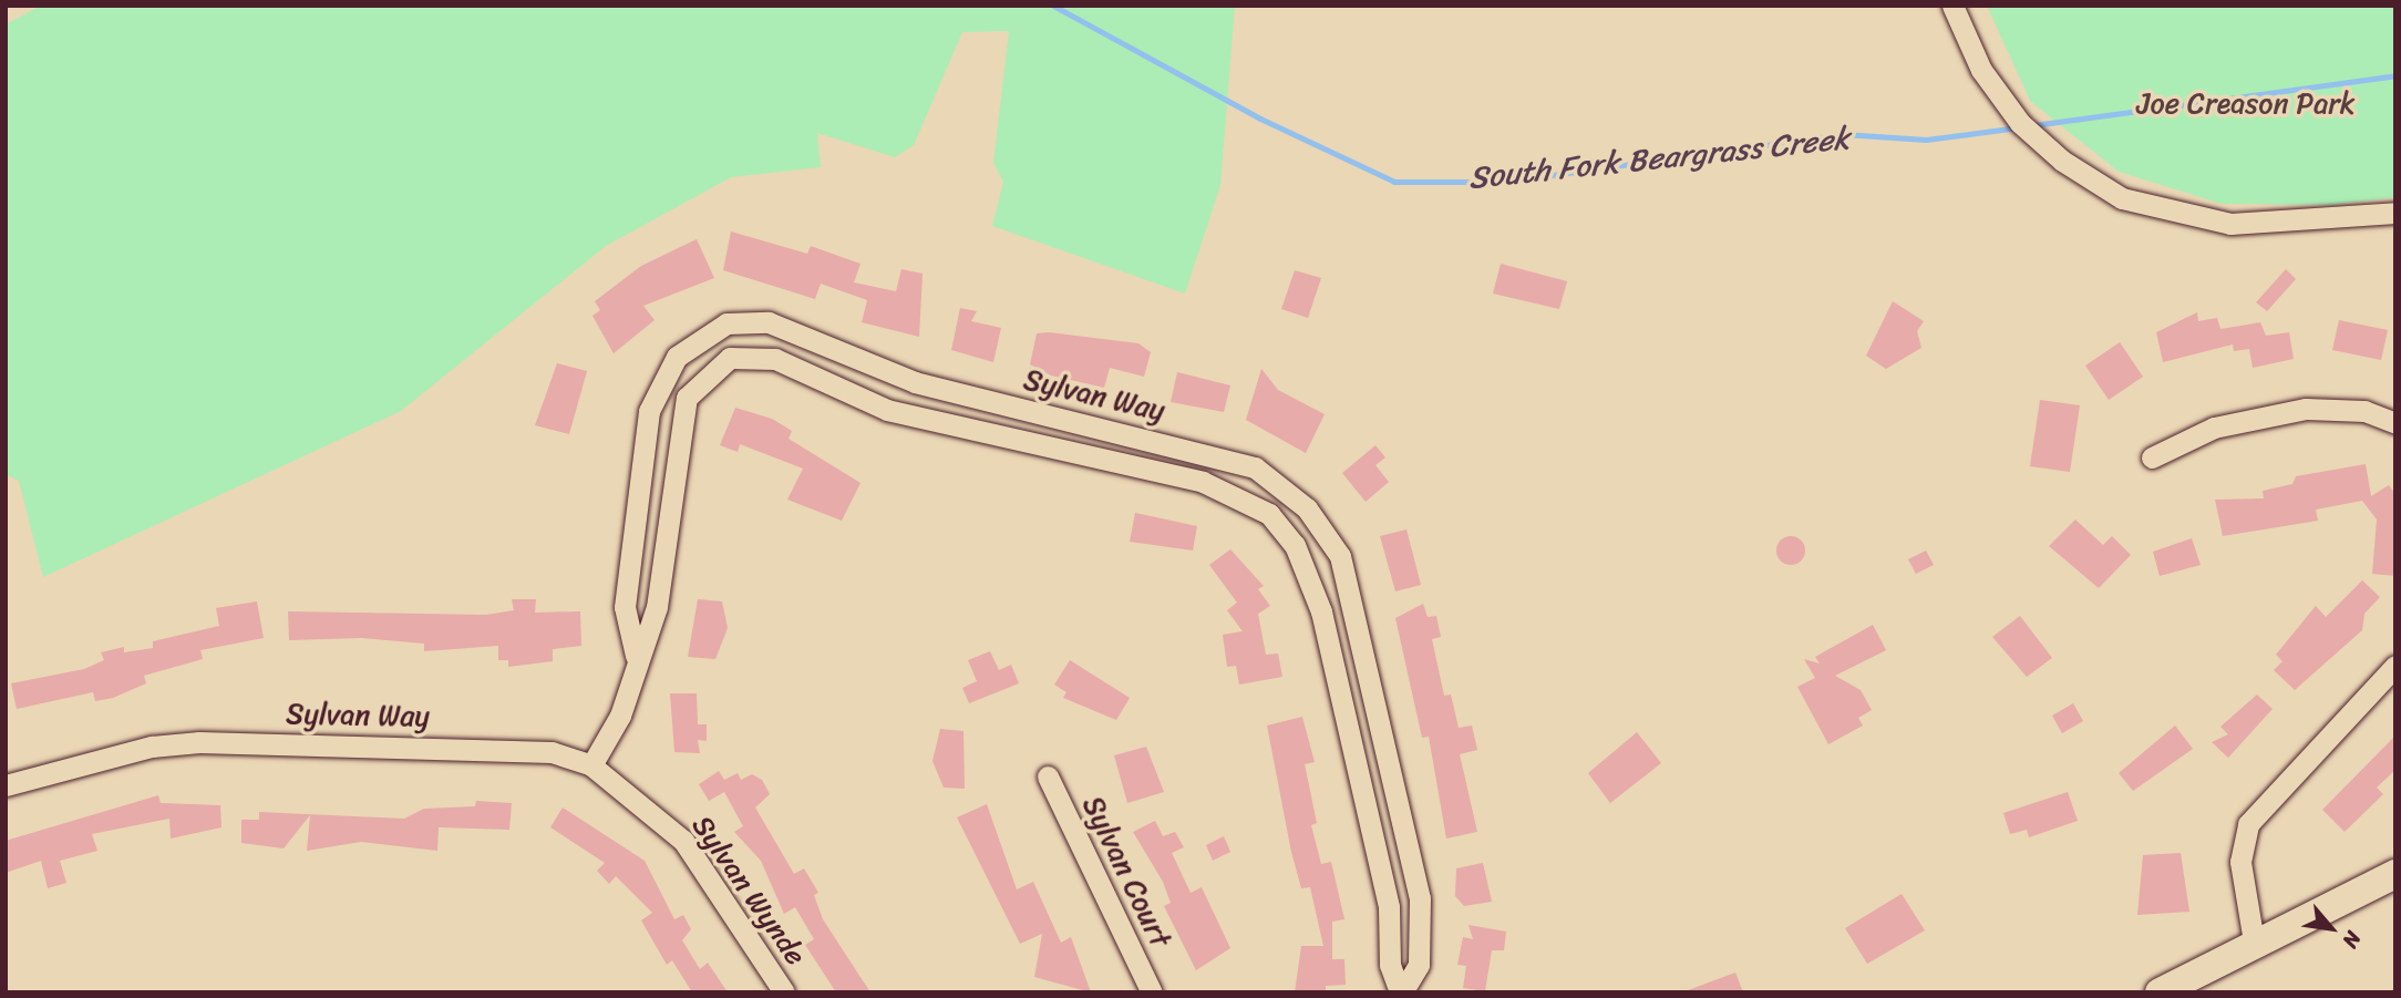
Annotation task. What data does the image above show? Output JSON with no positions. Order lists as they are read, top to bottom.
{
  "streets": {
    "street": ["Sylvan Way", "Sylvan Court", "Sylvan Wynde"]
  },
  "crossings": [
    ["Sylvan Way", "Sylvan Wynde"]
  ],
  "water": ["South Fork Beargrass Creek"],
  "parks": ["Joe Creason Park"],
  "north": "bottom right"
}
